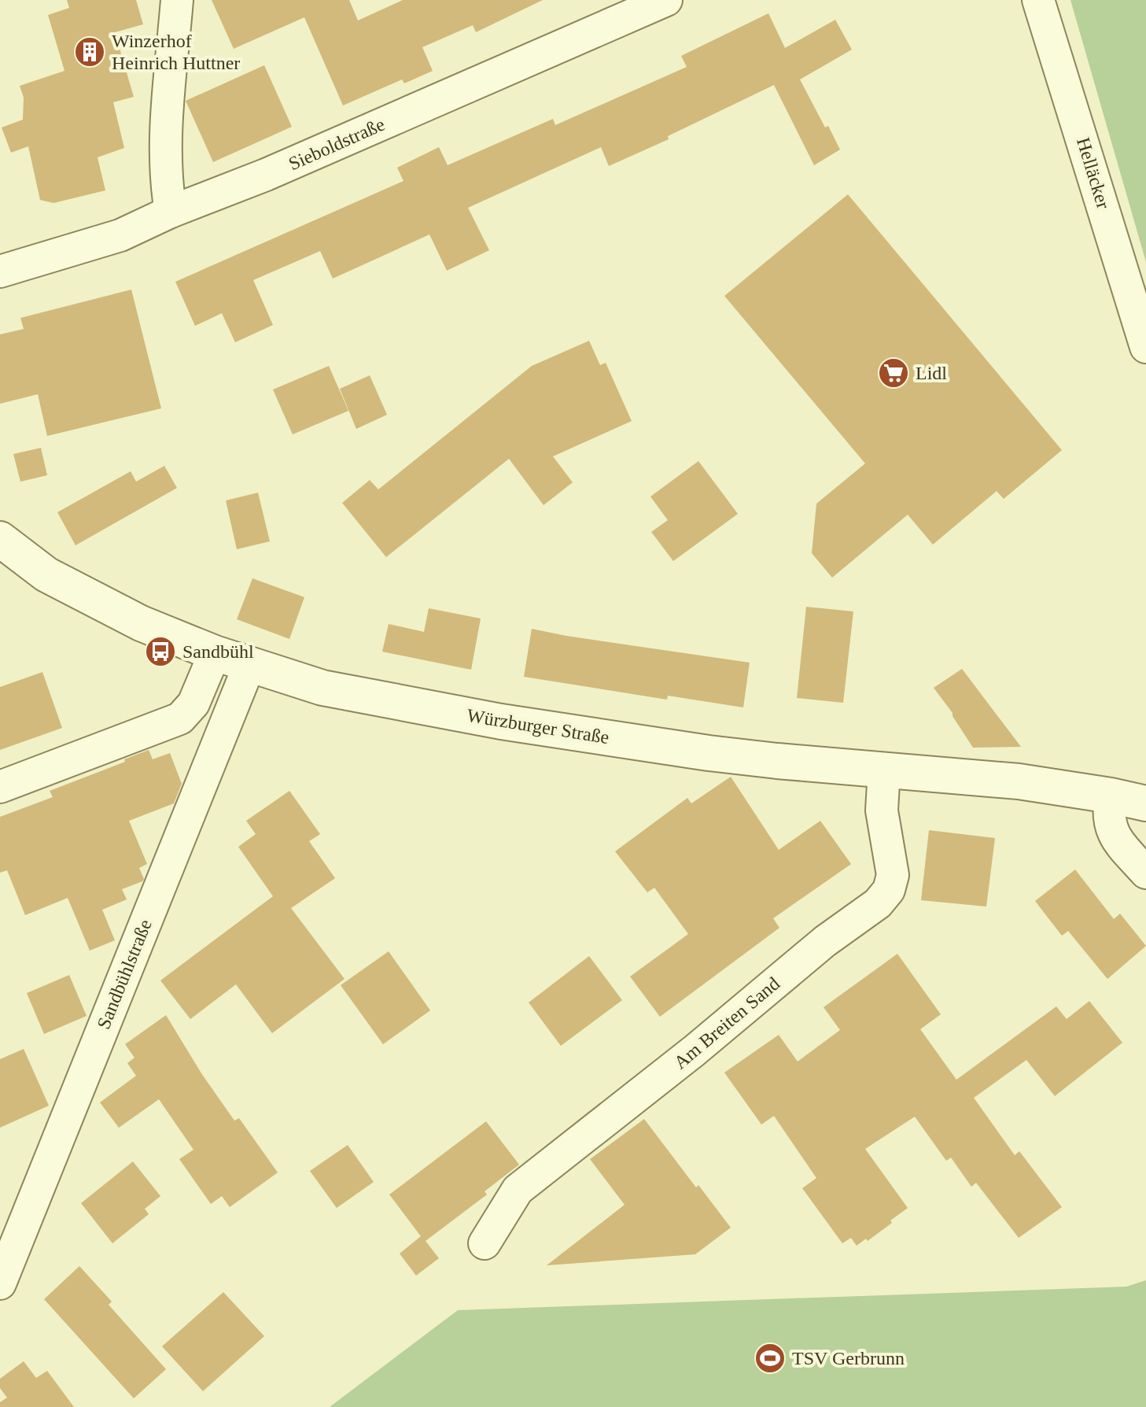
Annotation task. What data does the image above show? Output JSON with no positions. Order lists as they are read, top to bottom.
{
  "streets": {
    "street": [
      "Sieboldstraße",
      "Helläcker",
      "Würzburger Straße",
      "Sandbühlstraße",
      "Am Breiten Sand"
    ]
  },
  "crossings": [
    ["Würzburger Straße", "Sandbühlstraße"],
    ["Würzburger Straße", "Am Breiten Sand"]
  ],
  "places": {
    "building": ["Winzerhof Heinrich Huttner"],
    "supermarket": ["Lidl"],
    "bus stop": ["Sandbühl"],
    "sports": ["TSV Gerbrunn"]
  }
}
